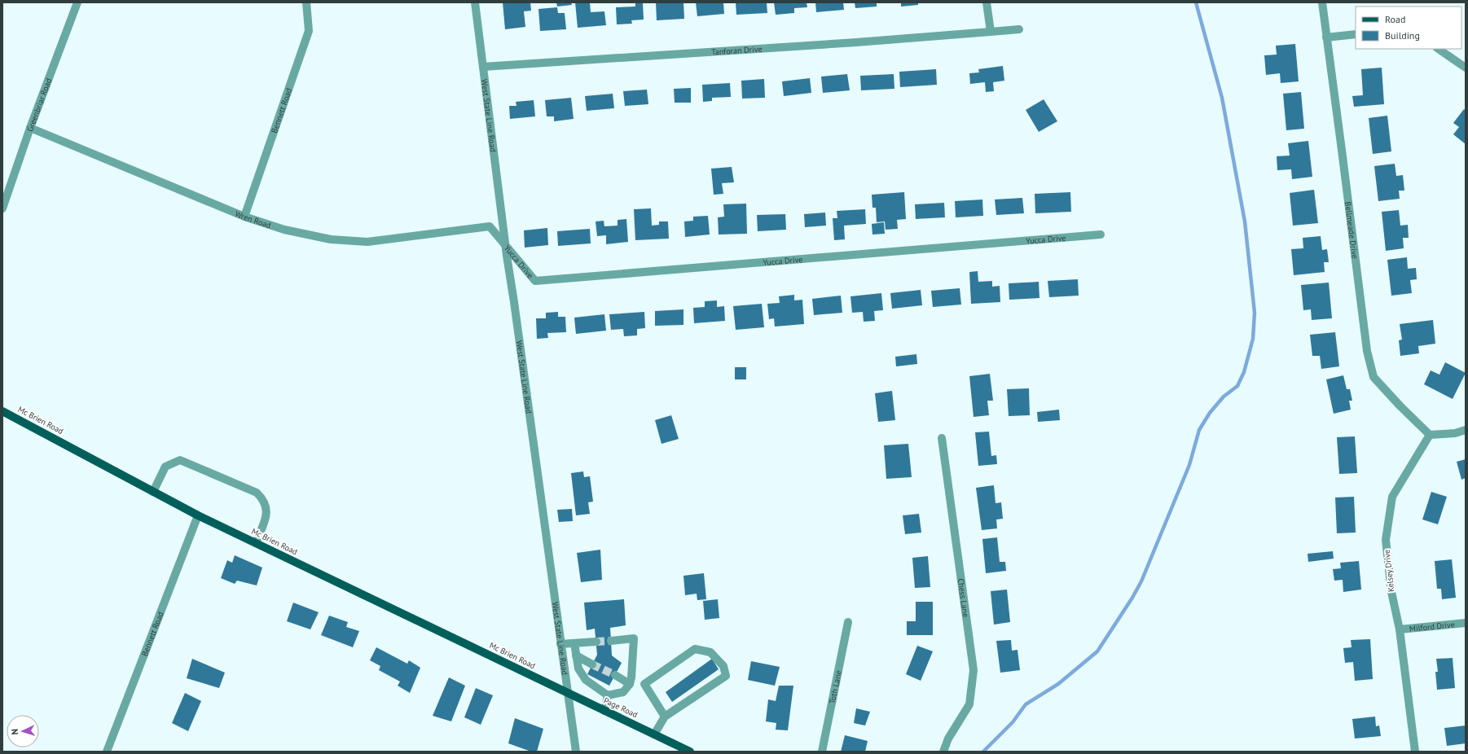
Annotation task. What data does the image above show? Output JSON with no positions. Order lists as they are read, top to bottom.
{
  "streets": {
    "main road": ["Mc Brien Road", "Page Road"],
    "street": [
      "Tanforan Drive",
      "Greenbriar Road",
      "Bennett Road",
      "West State Line Road",
      "Wren Road",
      "Bellmeade Drive",
      "Yucca Drive",
      "Kelsey Drive",
      "Chess Lane",
      "Milford Drive",
      "Toth Lane"
    ]
  },
  "crossings": [
    ["Tanforan Drive", "West State Line Road"],
    ["Greenbriar Road", "Wren Road"],
    ["Bennett Road", "Wren Road"],
    ["Bennett Road", "Mc Brien Road"],
    ["West State Line Road", "Yucca Drive"],
    ["West State Line Road", "Page Road"],
    ["Wren Road", "Yucca Drive"],
    ["Bellmeade Drive", "Kelsey Drive"],
    ["Mc Brien Road", "Page Road"],
    ["Kelsey Drive", "Milford Drive"]
  ],
  "legend": ["Road", "Building"],
  "north": "left"
}
